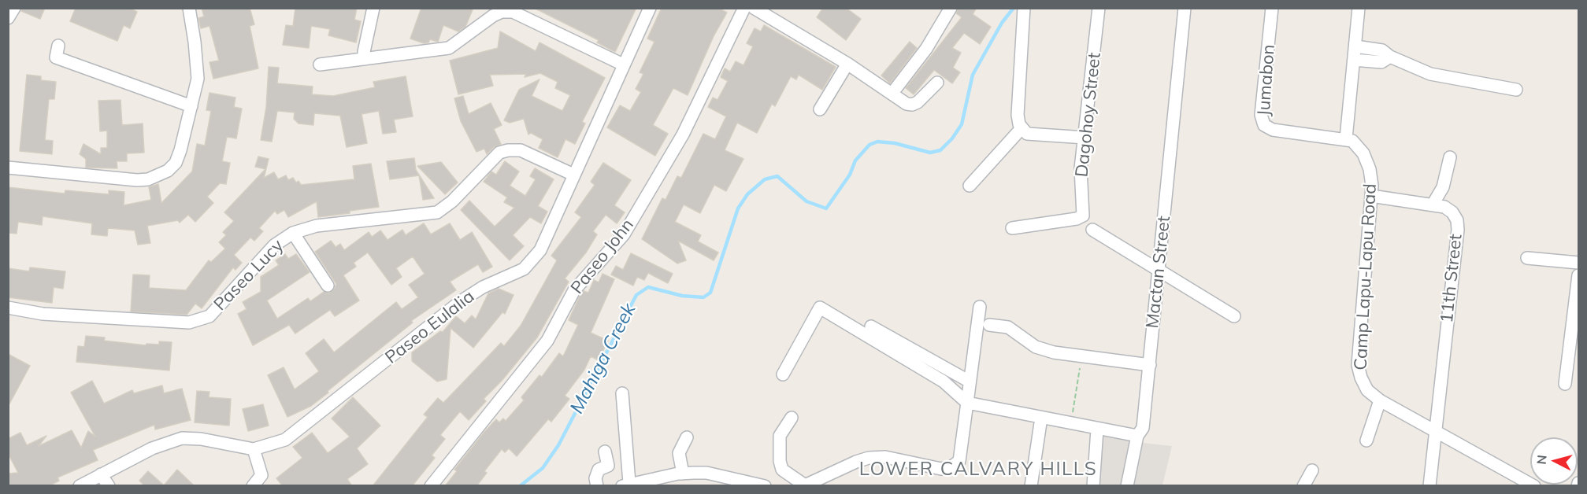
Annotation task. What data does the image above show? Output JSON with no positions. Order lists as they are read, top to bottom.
{
  "streets": {
    "street": [
      "Jumabon",
      "Dagohoy Street",
      "Paseo John",
      "Mactan Street",
      "Paseo Lucy",
      "Camp Lapu-Lapu Road",
      "11th Street",
      "Paseo Eulalia"
    ]
  },
  "crossings": [
    ["Jumabon", "Camp Lapu-Lapu Road"],
    ["Paseo Lucy", "Paseo Eulalia"],
    ["Camp Lapu-Lapu Road", "11th Street"]
  ],
  "districts": ["LOWER CALVARY HILLS"],
  "water": ["Mahiga Creek"],
  "north": "left"
}
